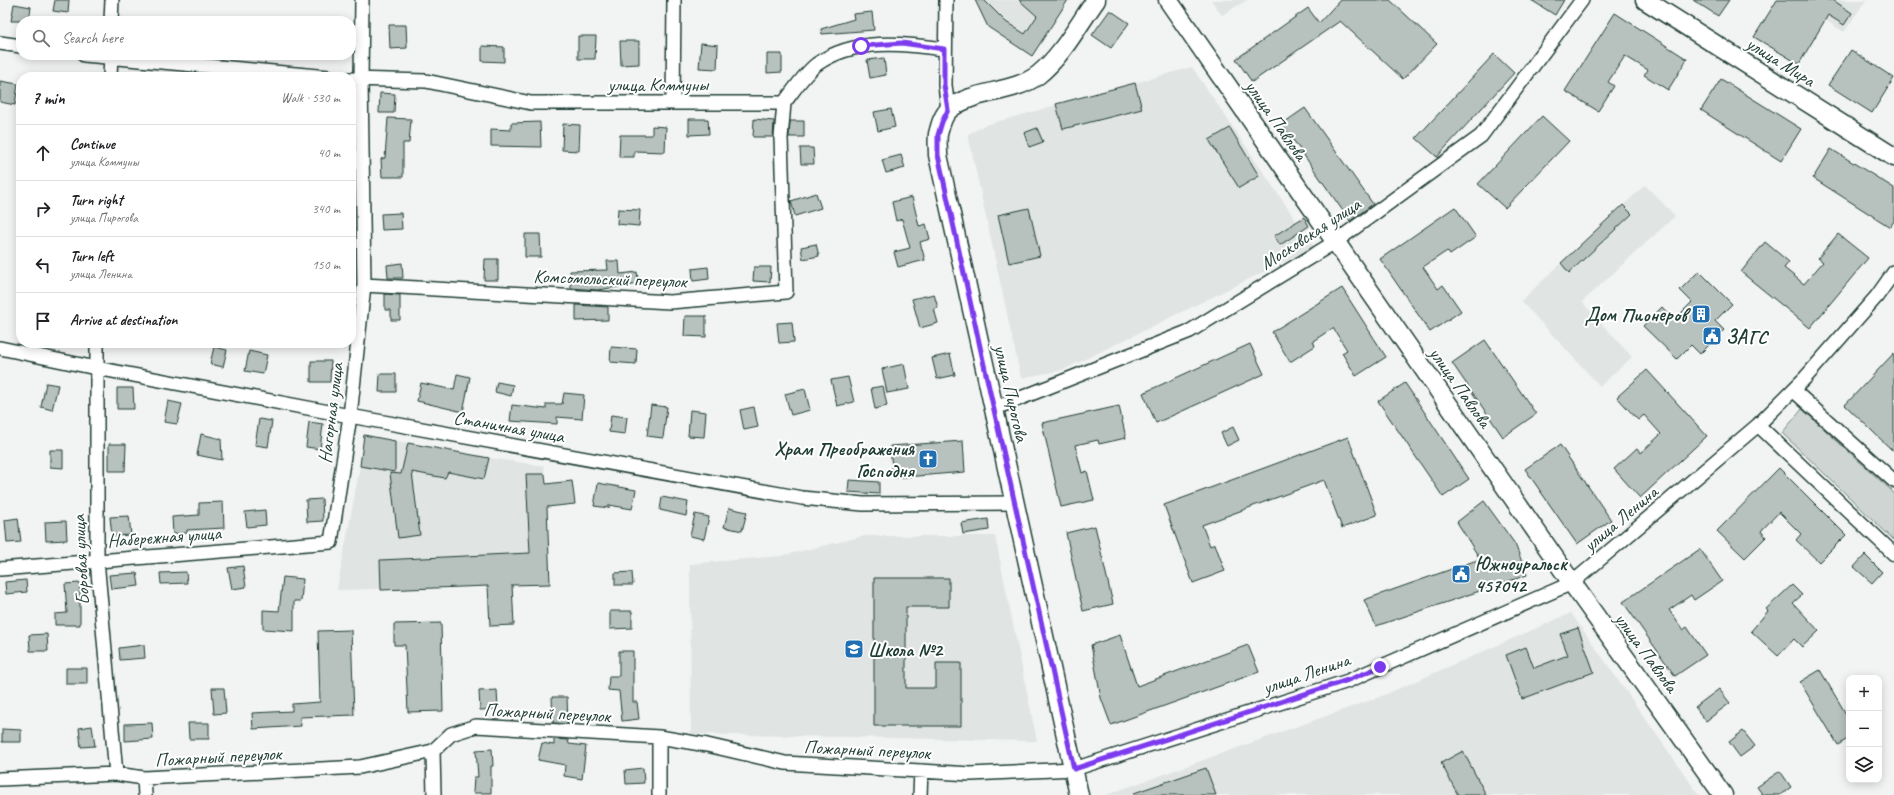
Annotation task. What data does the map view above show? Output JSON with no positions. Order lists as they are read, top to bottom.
{
  "streets": {
    "street": [
      "улица Мира",
      "улица Коммуны",
      "улица Павлова",
      "Московская улица",
      "Комсомольский переулок",
      "улица Пирогова",
      "Нагорная улица",
      "Станичная улица",
      "улица Ленина",
      "Набережная улица",
      "Боровая улица",
      "Пожарный переулок"
    ]
  },
  "crossings": [
    ["улица Коммуны", "Комсомольский переулок"],
    ["улица Коммуны", "Нагорная улица"],
    ["улица Павлова", "Московская улица"],
    ["улица Павлова", "улица Ленина"],
    ["Московская улица", "улица Пирогова"],
    ["Комсомольский переулок", "Нагорная улица"],
    ["улица Пирогова", "Станичная улица"],
    ["улица Пирогова", "улица Ленина"],
    ["улица Пирогова", "Пожарный переулок"],
    ["Нагорная улица", "Станичная улица"],
    ["Нагорная улица", "Набережная улица"],
    ["Станичная улица", "Боровая улица"],
    ["улица Ленина", "Пожарный переулок"],
    ["Набережная улица", "Боровая улица"],
    ["Боровая улица", "Пожарный переулок"]
  ],
  "places": {
    "building": ["Дом Пионеров"],
    "public building": ["ЗАГС", "Южноуральск 457042"],
    "church": ["Храм Преображения Господня"],
    "school or university": ["Школа №2"]
  },
  "page": {
    "search": "Search here",
    "heading": ["7 min", "Walk · 530 m"],
    "list": [
      ["Continue", "улица Коммуны", "40 m"],
      ["Turn right", "улица Пирогова", "340 m"],
      ["Turn left", "улица Ленина", "150 m"],
      "Arrive at destination"
    ],
    "map_buttons": ["+", "−"]
  }
}
